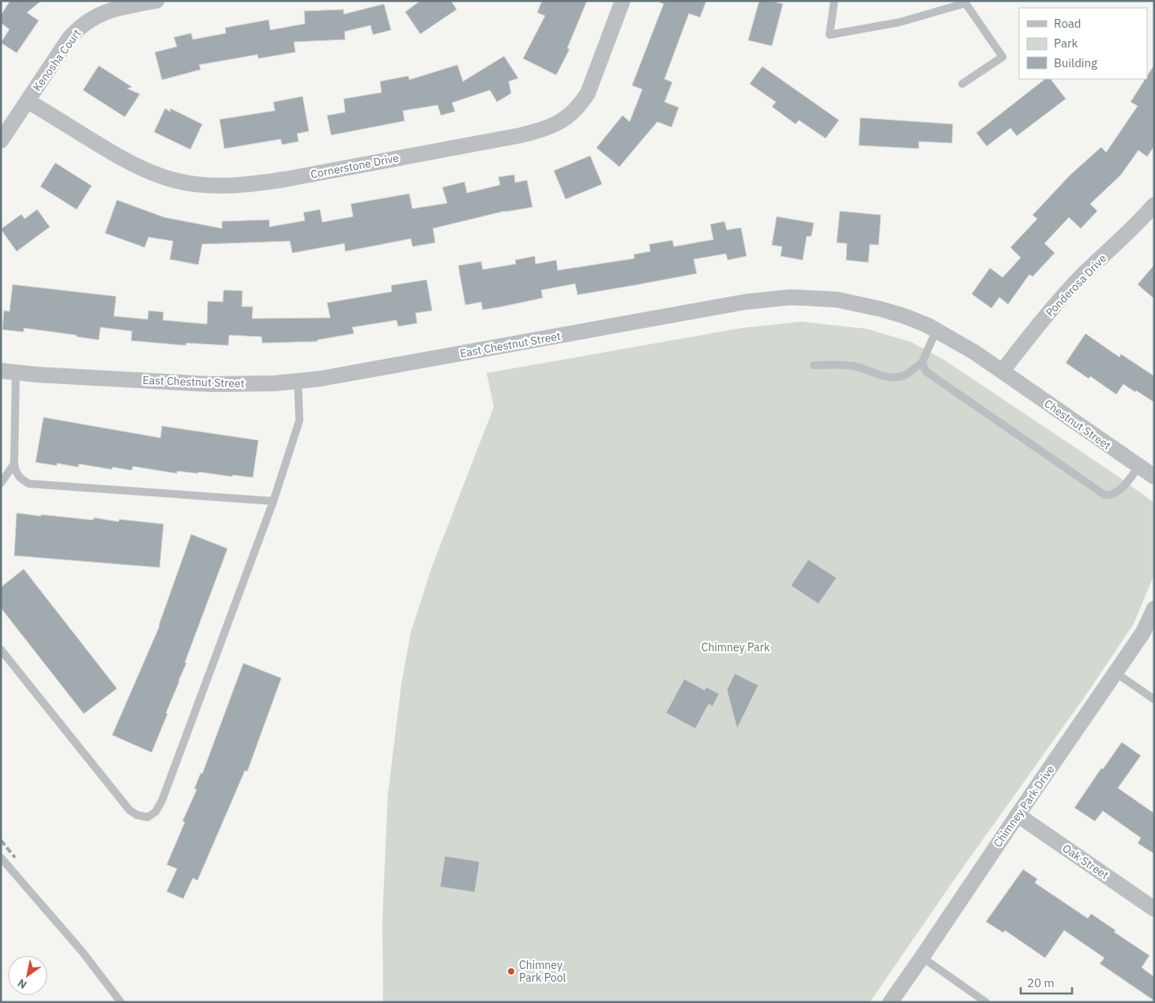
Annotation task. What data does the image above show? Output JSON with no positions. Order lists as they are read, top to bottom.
{
  "streets": {
    "street": [
      "Kenosha Court",
      "Cornerstone Drive",
      "Ponderosa Drive",
      "East Chestnut Street",
      "Chestnut Street",
      "Chimney Park Drive",
      "Oak Street"
    ]
  },
  "crossings": [
    ["Kenosha Court", "Cornerstone Drive"],
    ["Ponderosa Drive", "East Chestnut Street"],
    ["Ponderosa Drive", "Chestnut Street"],
    ["East Chestnut Street", "Chestnut Street"],
    ["Chimney Park Drive", "Oak Street"]
  ],
  "parks": ["Chimney Park"],
  "places": ["Chimney Park Pool"],
  "legend": ["Road", "Park", "Building"],
  "scale_bar": "20 m",
  "north": "bottom left"
}
